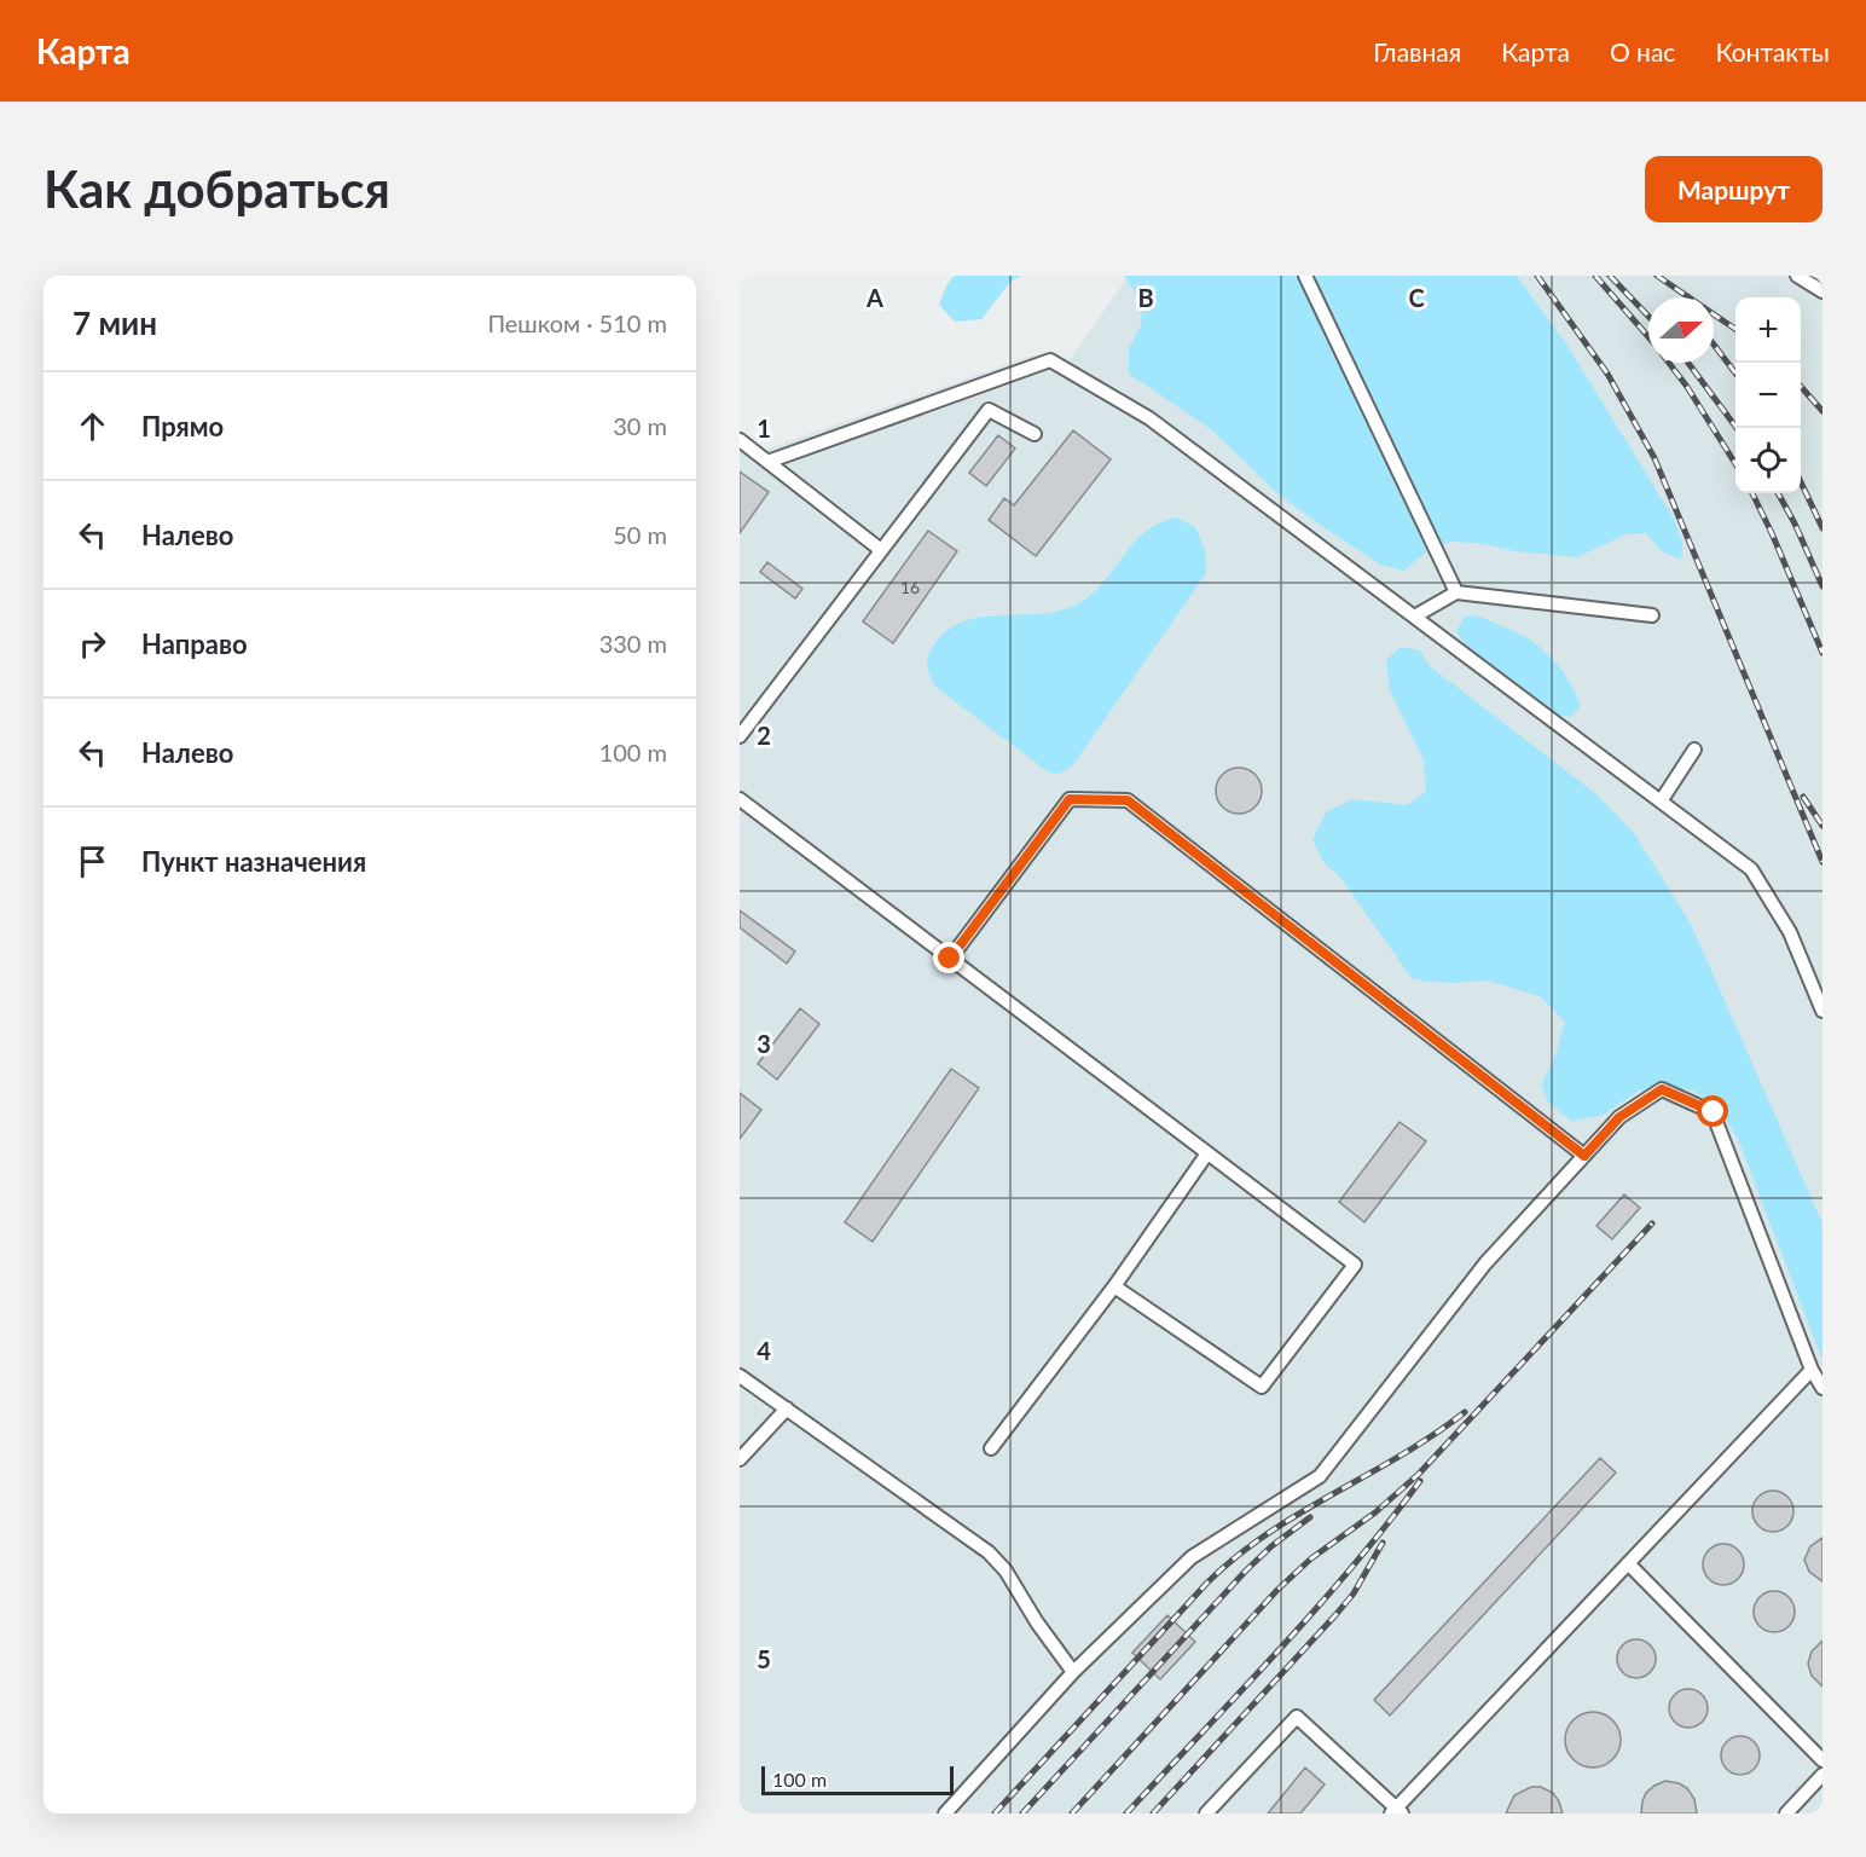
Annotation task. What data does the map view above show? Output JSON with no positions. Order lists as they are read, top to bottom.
{
  "house_numbers": ["16"],
  "scale_bar": "100 m",
  "north": "right",
  "page": {
    "header": "Карта",
    "nav": [
      "Главная",
      "Карта",
      "О нас",
      "Контакты"
    ],
    "buttons": "Маршрут",
    "title": "Как добраться",
    "heading": ["7 мин", "Пешком · 510 m"],
    "map_buttons": ["+", "−"],
    "list": [
      ["Прямо", "30 m"],
      ["Налево", "50 m"],
      ["Направо", "330 m"],
      ["Налево", "100 m"],
      "Пункт назначения"
    ],
    "scale": "100 m"
  },
  "grid": {
    "columns": ["A", "B", "C"],
    "rows": [
      "1",
      "2",
      "3",
      "4",
      "5"
    ]
  }
}
